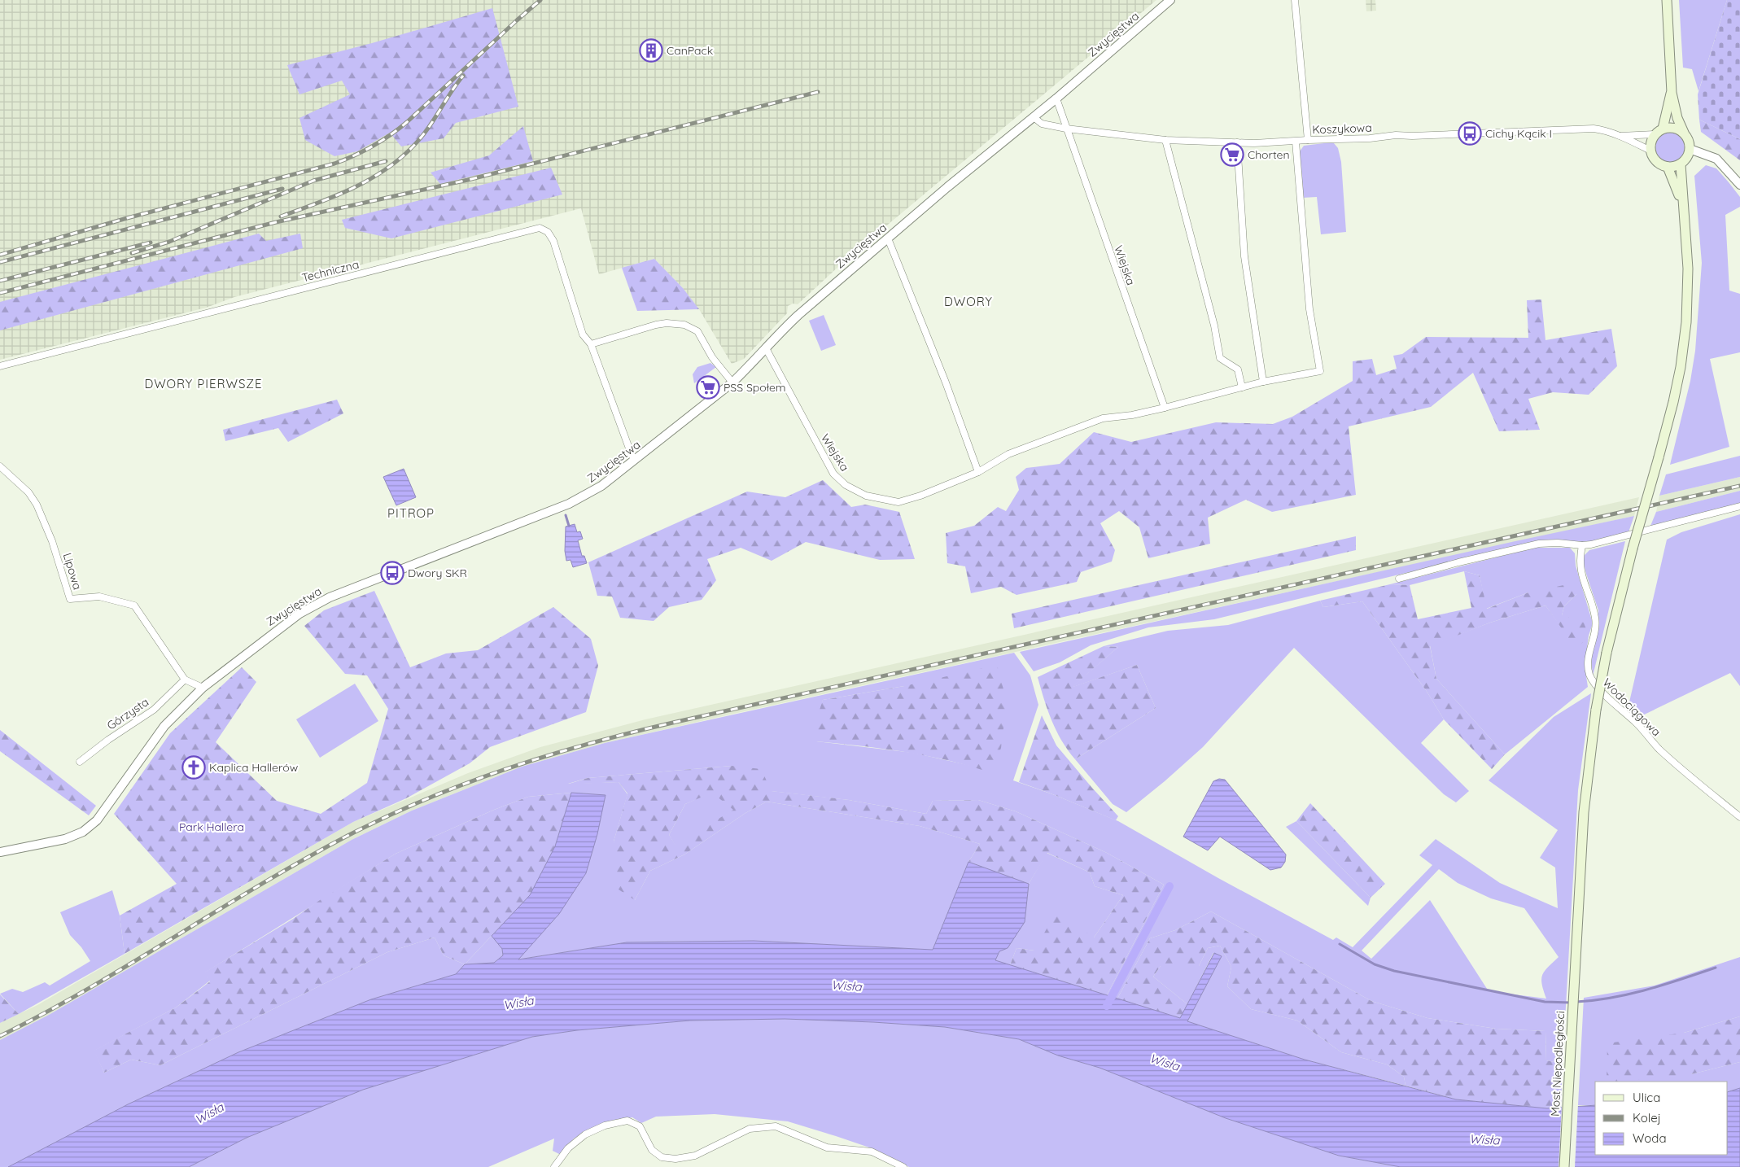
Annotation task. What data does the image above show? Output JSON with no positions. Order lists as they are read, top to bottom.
{
  "streets": {
    "main road": ["Most Niepodległości"],
    "street": [
      "Zwycięstwa",
      "Koszykowa",
      "Wiejska",
      "Techniczna",
      "Lipowa",
      "Wodociągowa",
      "Górzysta"
    ]
  },
  "crossings": [
    ["Zwycięstwa", "Koszykowa"],
    ["Zwycięstwa", "Wiejska"],
    ["Zwycięstwa", "Techniczna"],
    ["Koszykowa", "Wiejska"],
    ["Koszykowa", "Most Niepodległości"],
    ["Lipowa", "Górzysta"]
  ],
  "districts": ["DWORY", "DWORY PIERWSZE", "PITROP"],
  "water": ["Wisła"],
  "parks": ["Park Hallera"],
  "places": {
    "building": ["CanPack"],
    "bus stop": ["Cichy Kącik I", "Dwory SKR"],
    "supermarket": ["Chorten", "PSS Społem"],
    "church": ["Kaplica Hallerów"]
  },
  "legend": ["Ulica", "Kolej", "Woda"]
}
